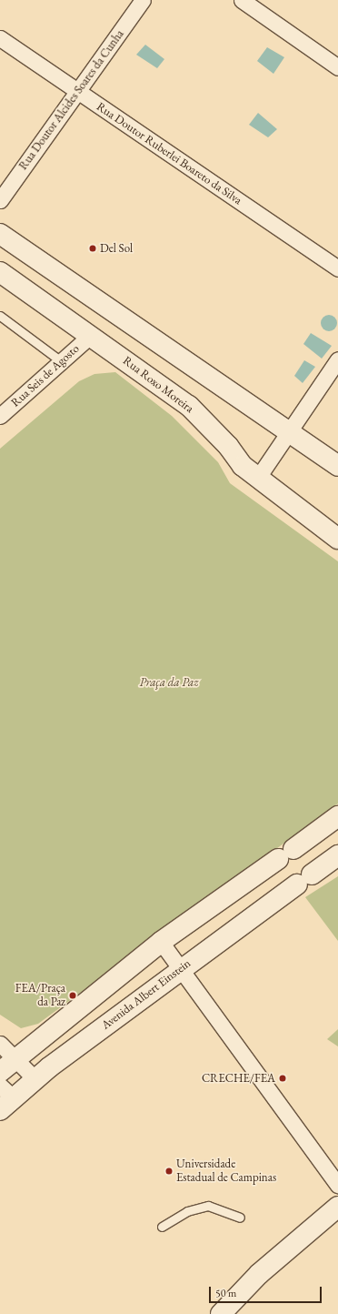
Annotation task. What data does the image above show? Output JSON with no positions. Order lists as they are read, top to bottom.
{
  "streets": {
    "street": [
      "Rua Doutor Alcides Soares da Cunha",
      "Rua Doutor Ruberlei Boareto da Silva",
      "Rua Seis de Agosto",
      "Rua Roxo Moreira",
      "Avenida Albert Einstein"
    ]
  },
  "crossings": [
    ["Rua Doutor Alcides Soares da Cunha", "Rua Doutor Ruberlei Boareto da Silva"],
    ["Rua Seis de Agosto", "Rua Roxo Moreira"]
  ],
  "parks": ["Praça da Paz"],
  "places": [
    "Del Sol",
    "FEA/Praça da Paz",
    "CRECHE/FEA",
    "Universidade Estadual de Campinas"
  ],
  "scale_bar": "50 m"
}
